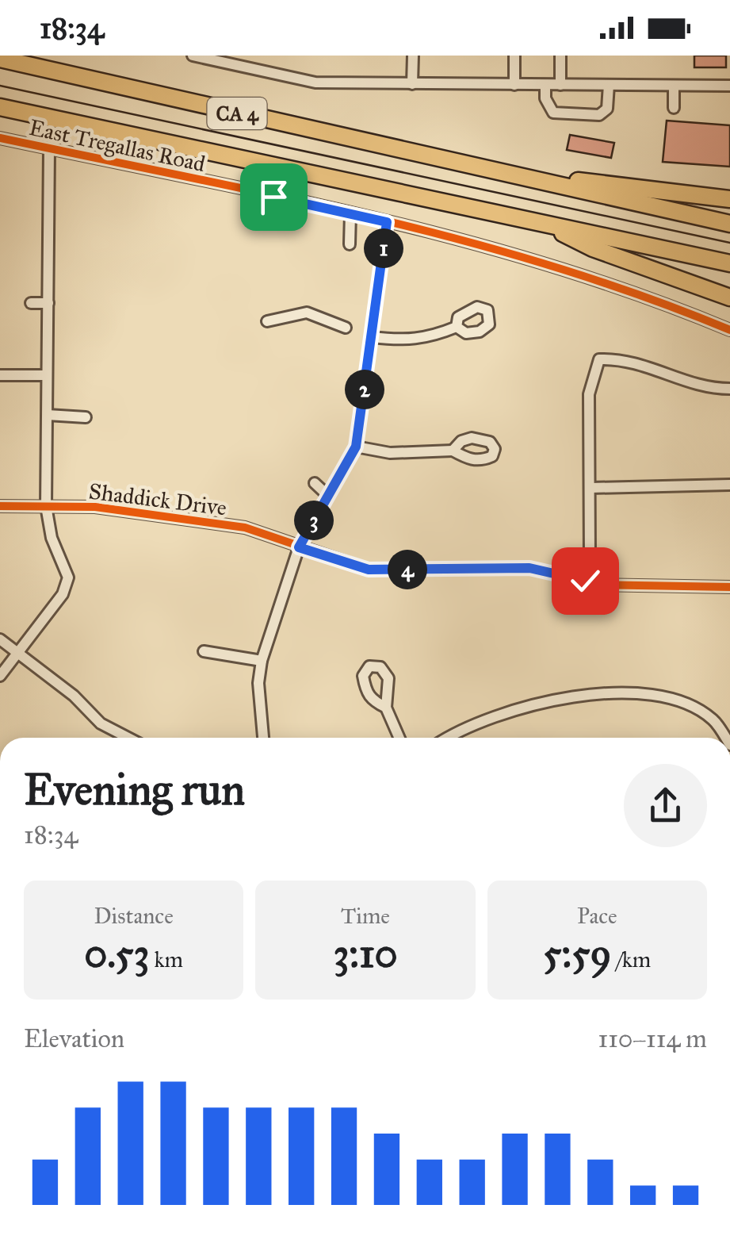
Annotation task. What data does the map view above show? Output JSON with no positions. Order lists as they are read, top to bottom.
{
  "streets": {
    "highway": ["CA 4"],
    "street": ["East Tregallas Road", "Shaddick Drive"]
  },
  "page": {
    "status": "18:34",
    "pins": [
      "1",
      "2",
      "3",
      "4"
    ],
    "heading": ["Evening run", "18:34"],
    "stats": [
      ["Distance", "0.53 km"],
      ["Time", "3:10"],
      ["Pace", "5:59 /km"]
    ],
    "chart": ["Elevation", "110–114 m"]
  }
}
